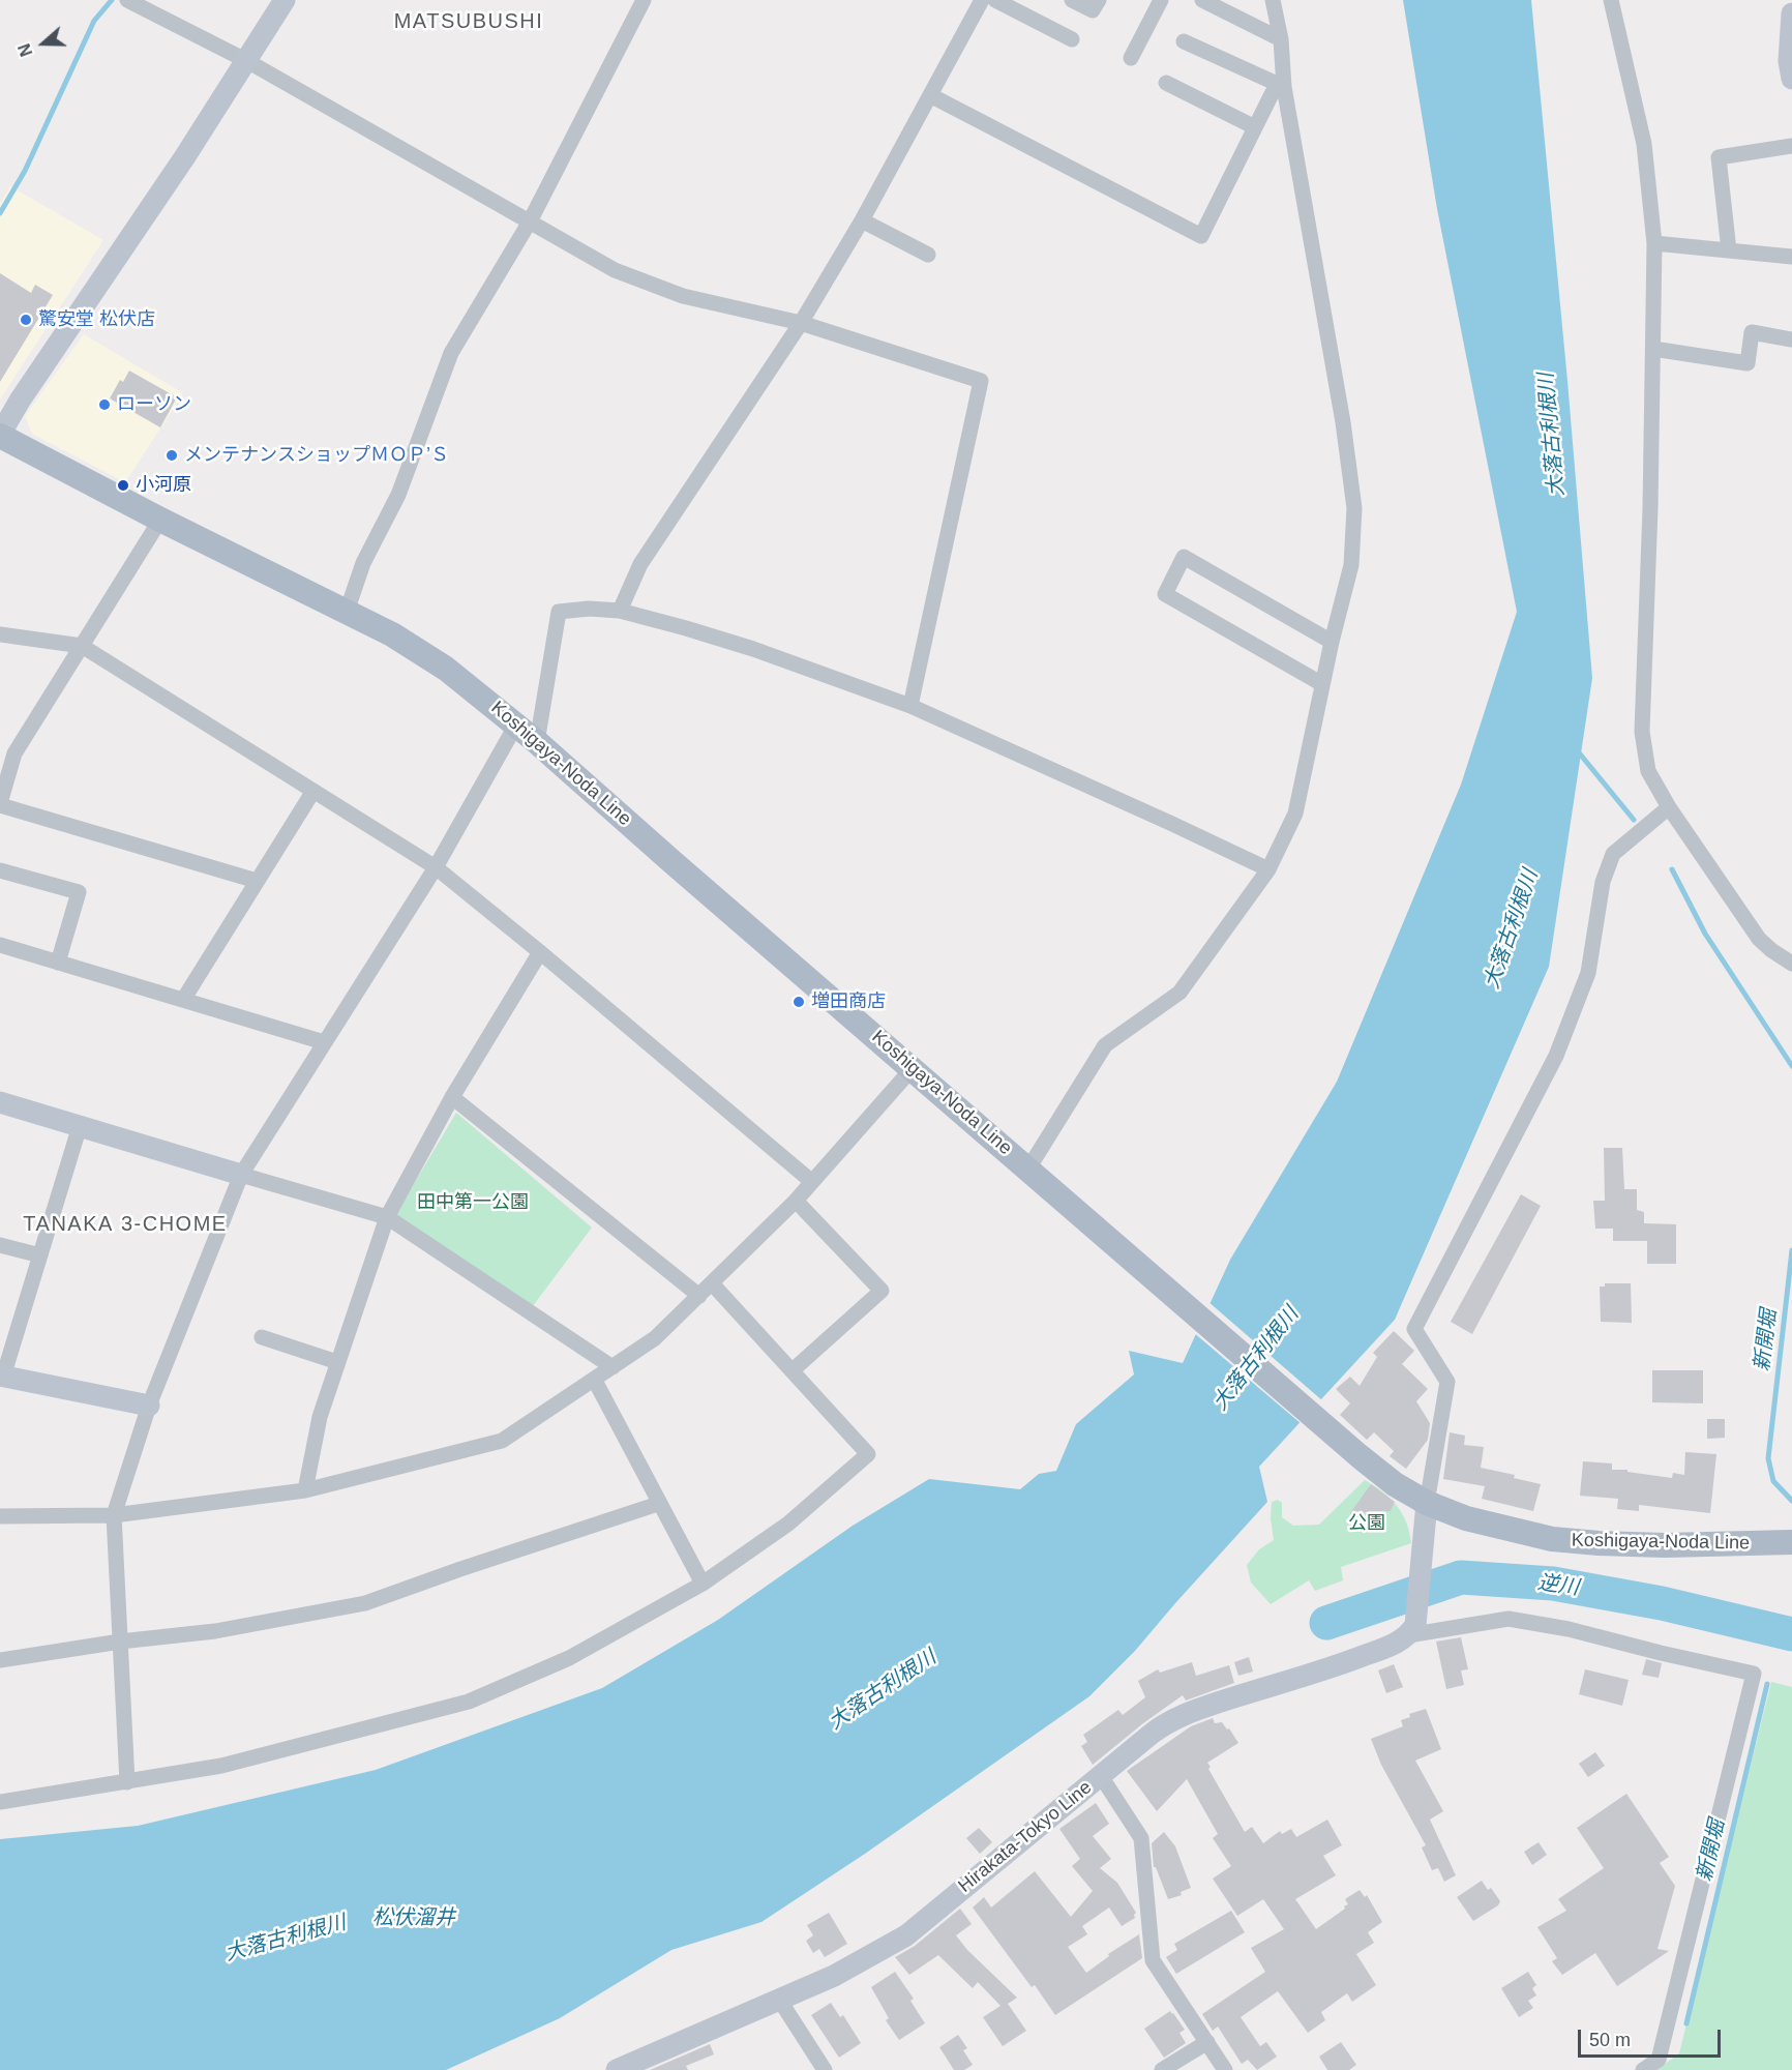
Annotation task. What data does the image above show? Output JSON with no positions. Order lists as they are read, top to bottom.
{
  "streets": {
    "main road": ["Koshigaya-Noda Line", "Hirakata-Tokyo Line"]
  },
  "districts": ["MATSUBUSHI", "TANAKA 3-CHOME"],
  "water": [
    "大落古利根川",
    "新開堀",
    "逆川",
    "松伏溜井"
  ],
  "parks": ["田中第一公園", "公園"],
  "places": [
    "驚安堂 松伏店",
    "ローソン",
    "メンテナンスショップＭＯＰ’Ｓ",
    "小河原",
    "増田商店"
  ],
  "scale_bar": "50 m",
  "north": "left"
}
